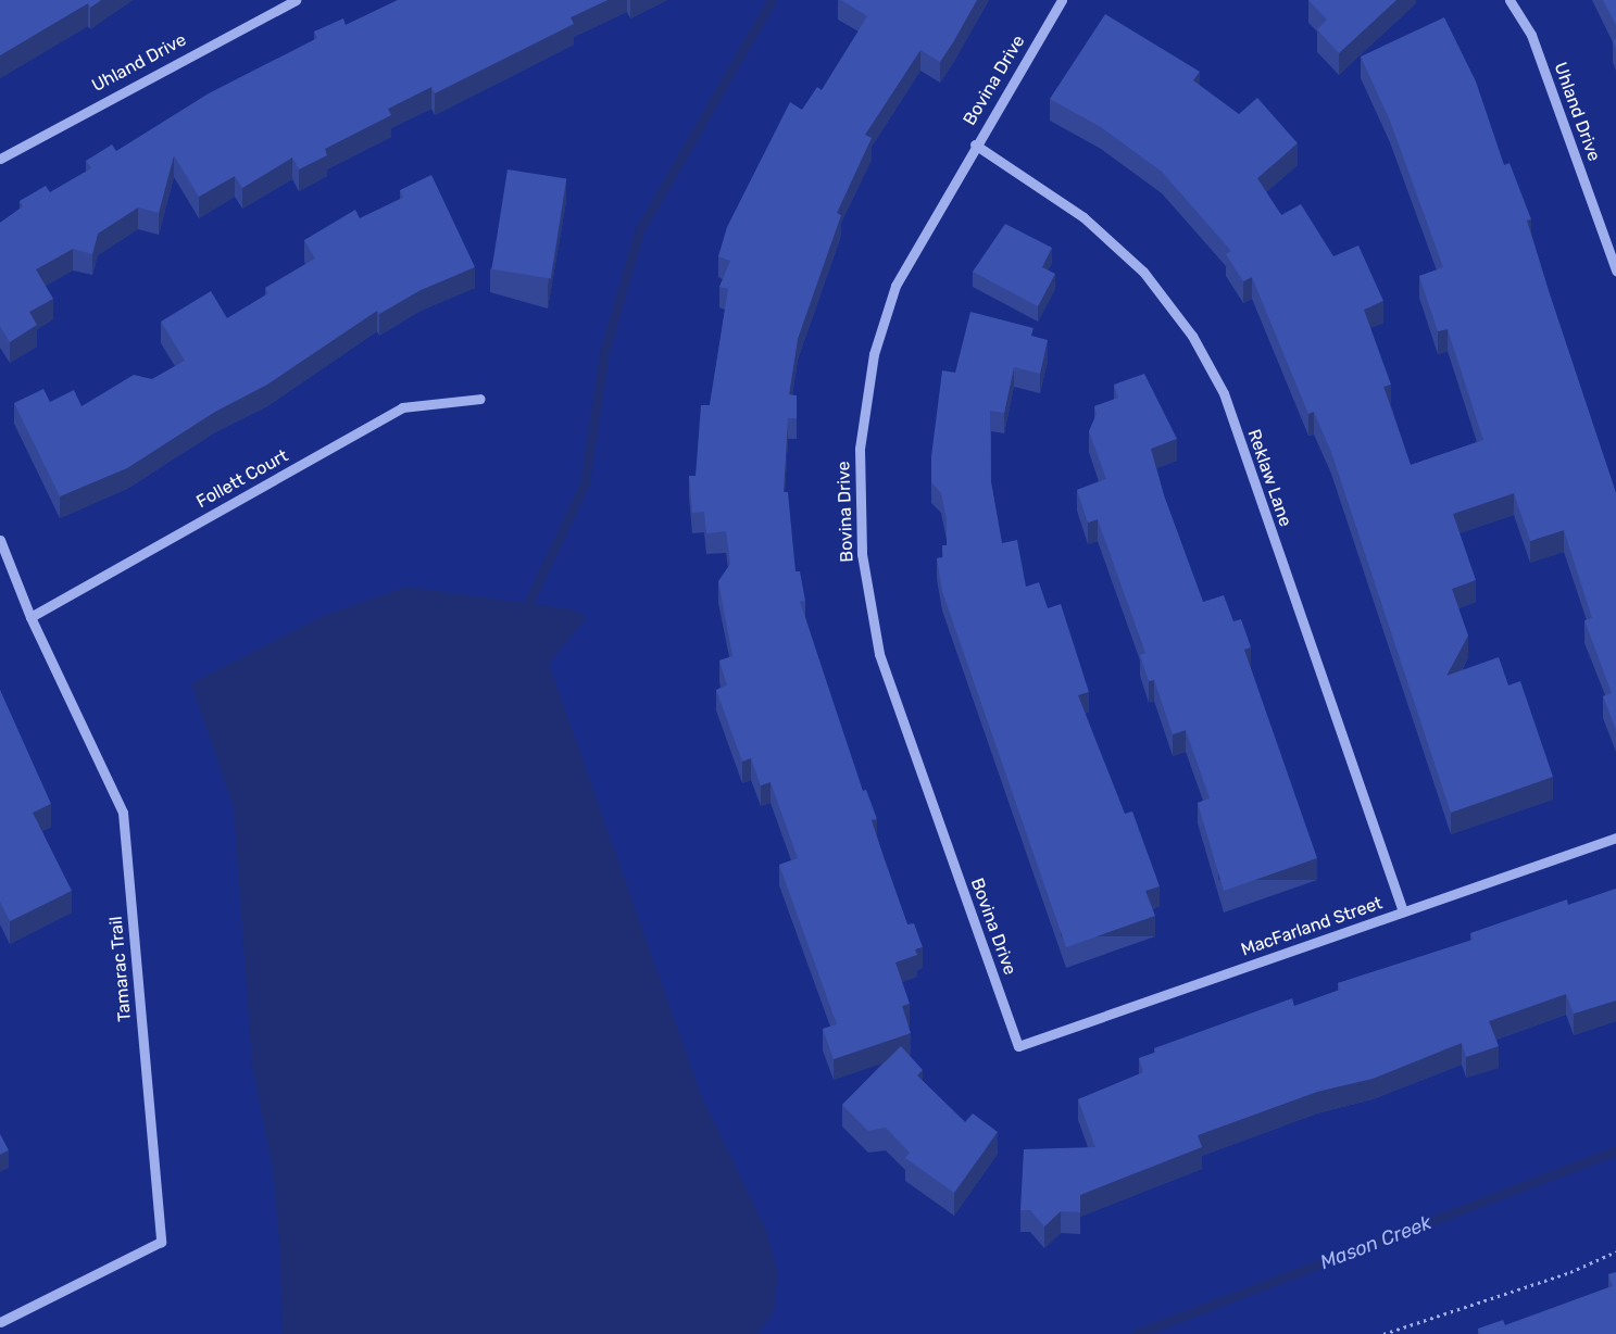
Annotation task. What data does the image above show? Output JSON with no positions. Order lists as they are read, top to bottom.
{
  "streets": {
    "street": [
      "Uhland Drive",
      "Bovina Drive",
      "Reklaw Lane",
      "Follett Court",
      "MacFarland Street",
      "Tamarac Trail"
    ]
  },
  "crossings": [
    ["Bovina Drive", "Reklaw Lane"],
    ["Bovina Drive", "MacFarland Street"],
    ["Reklaw Lane", "MacFarland Street"],
    ["Follett Court", "Tamarac Trail"]
  ],
  "water": ["Mason Creek"]
}
